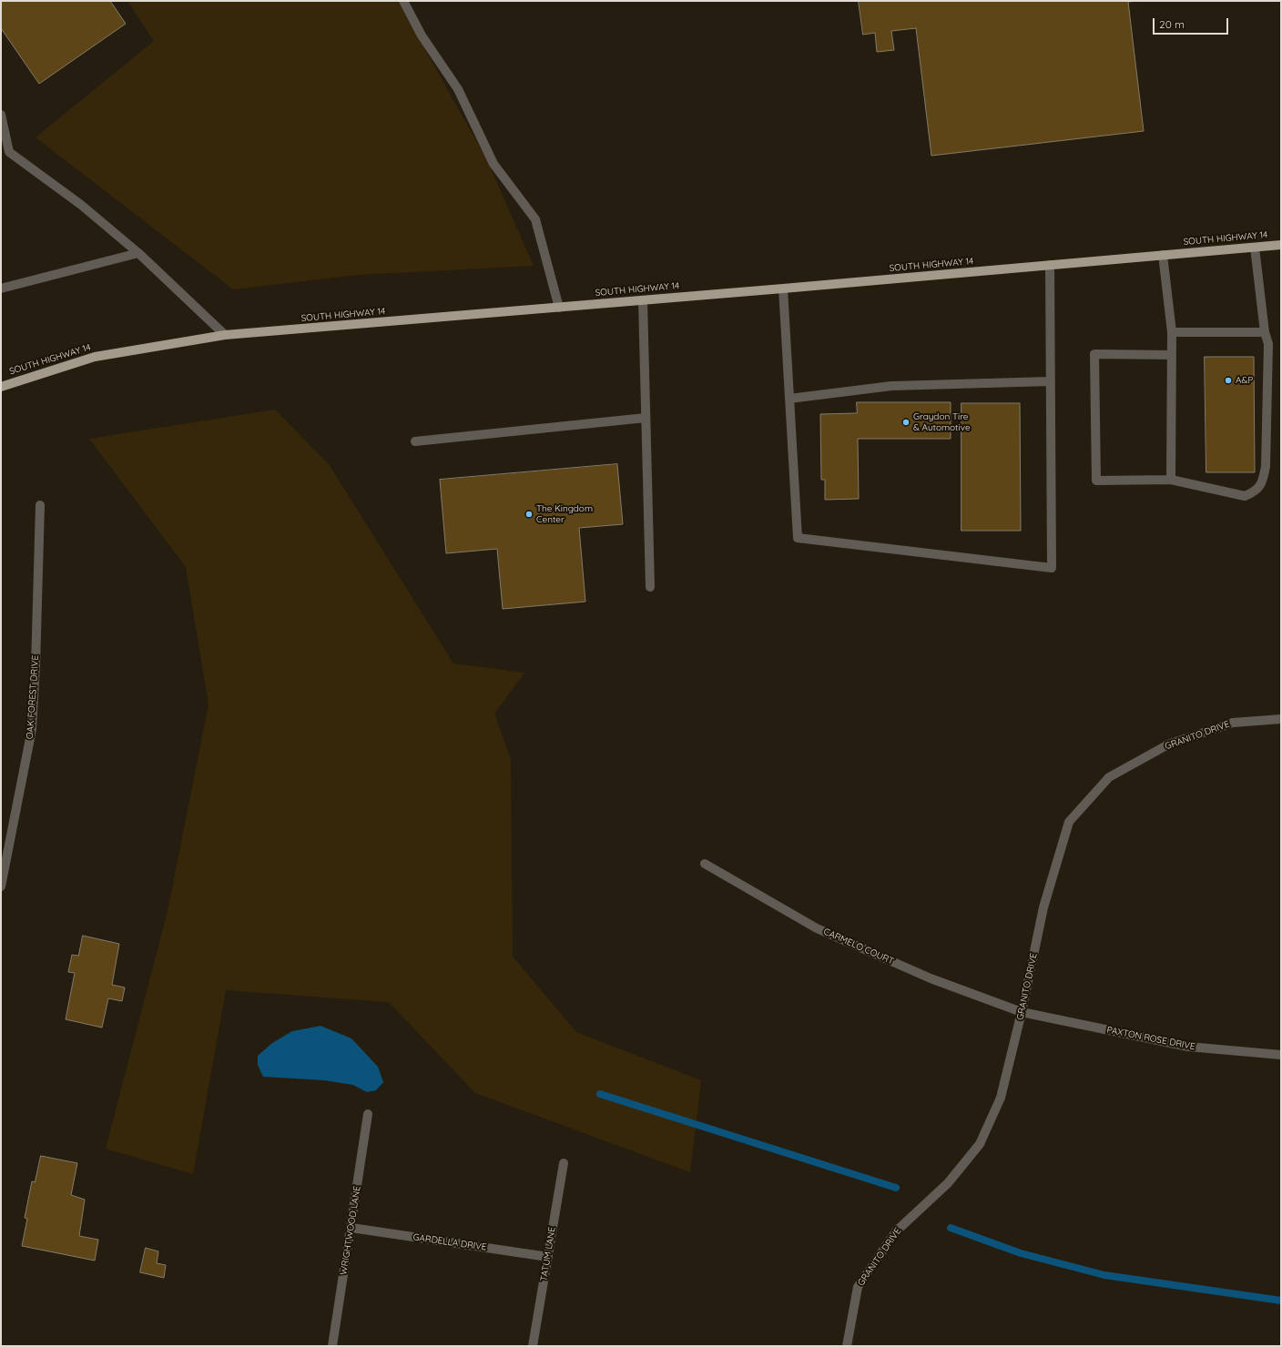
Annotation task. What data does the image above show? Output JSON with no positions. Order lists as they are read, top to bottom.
{
  "streets": {
    "main road": ["SOUTH HIGHWAY 14"],
    "street": [
      "OAK FOREST DRIVE",
      "GRANITO DRIVE",
      "CARMELO COURT",
      "PAXTON ROSE DRIVE",
      "WRIGHTWOOD LANE",
      "GARDELLA DRIVE",
      "TATUM LANE"
    ]
  },
  "crossings": [
    ["GRANITO DRIVE", "CARMELO COURT"],
    ["GRANITO DRIVE", "PAXTON ROSE DRIVE"],
    ["CARMELO COURT", "PAXTON ROSE DRIVE"],
    ["WRIGHTWOOD LANE", "GARDELLA DRIVE"],
    ["GARDELLA DRIVE", "TATUM LANE"]
  ],
  "places": ["A&P", "Graydon Tire & Automotive", "The Kingdom Center"],
  "scale_bar": "20 m"
}
